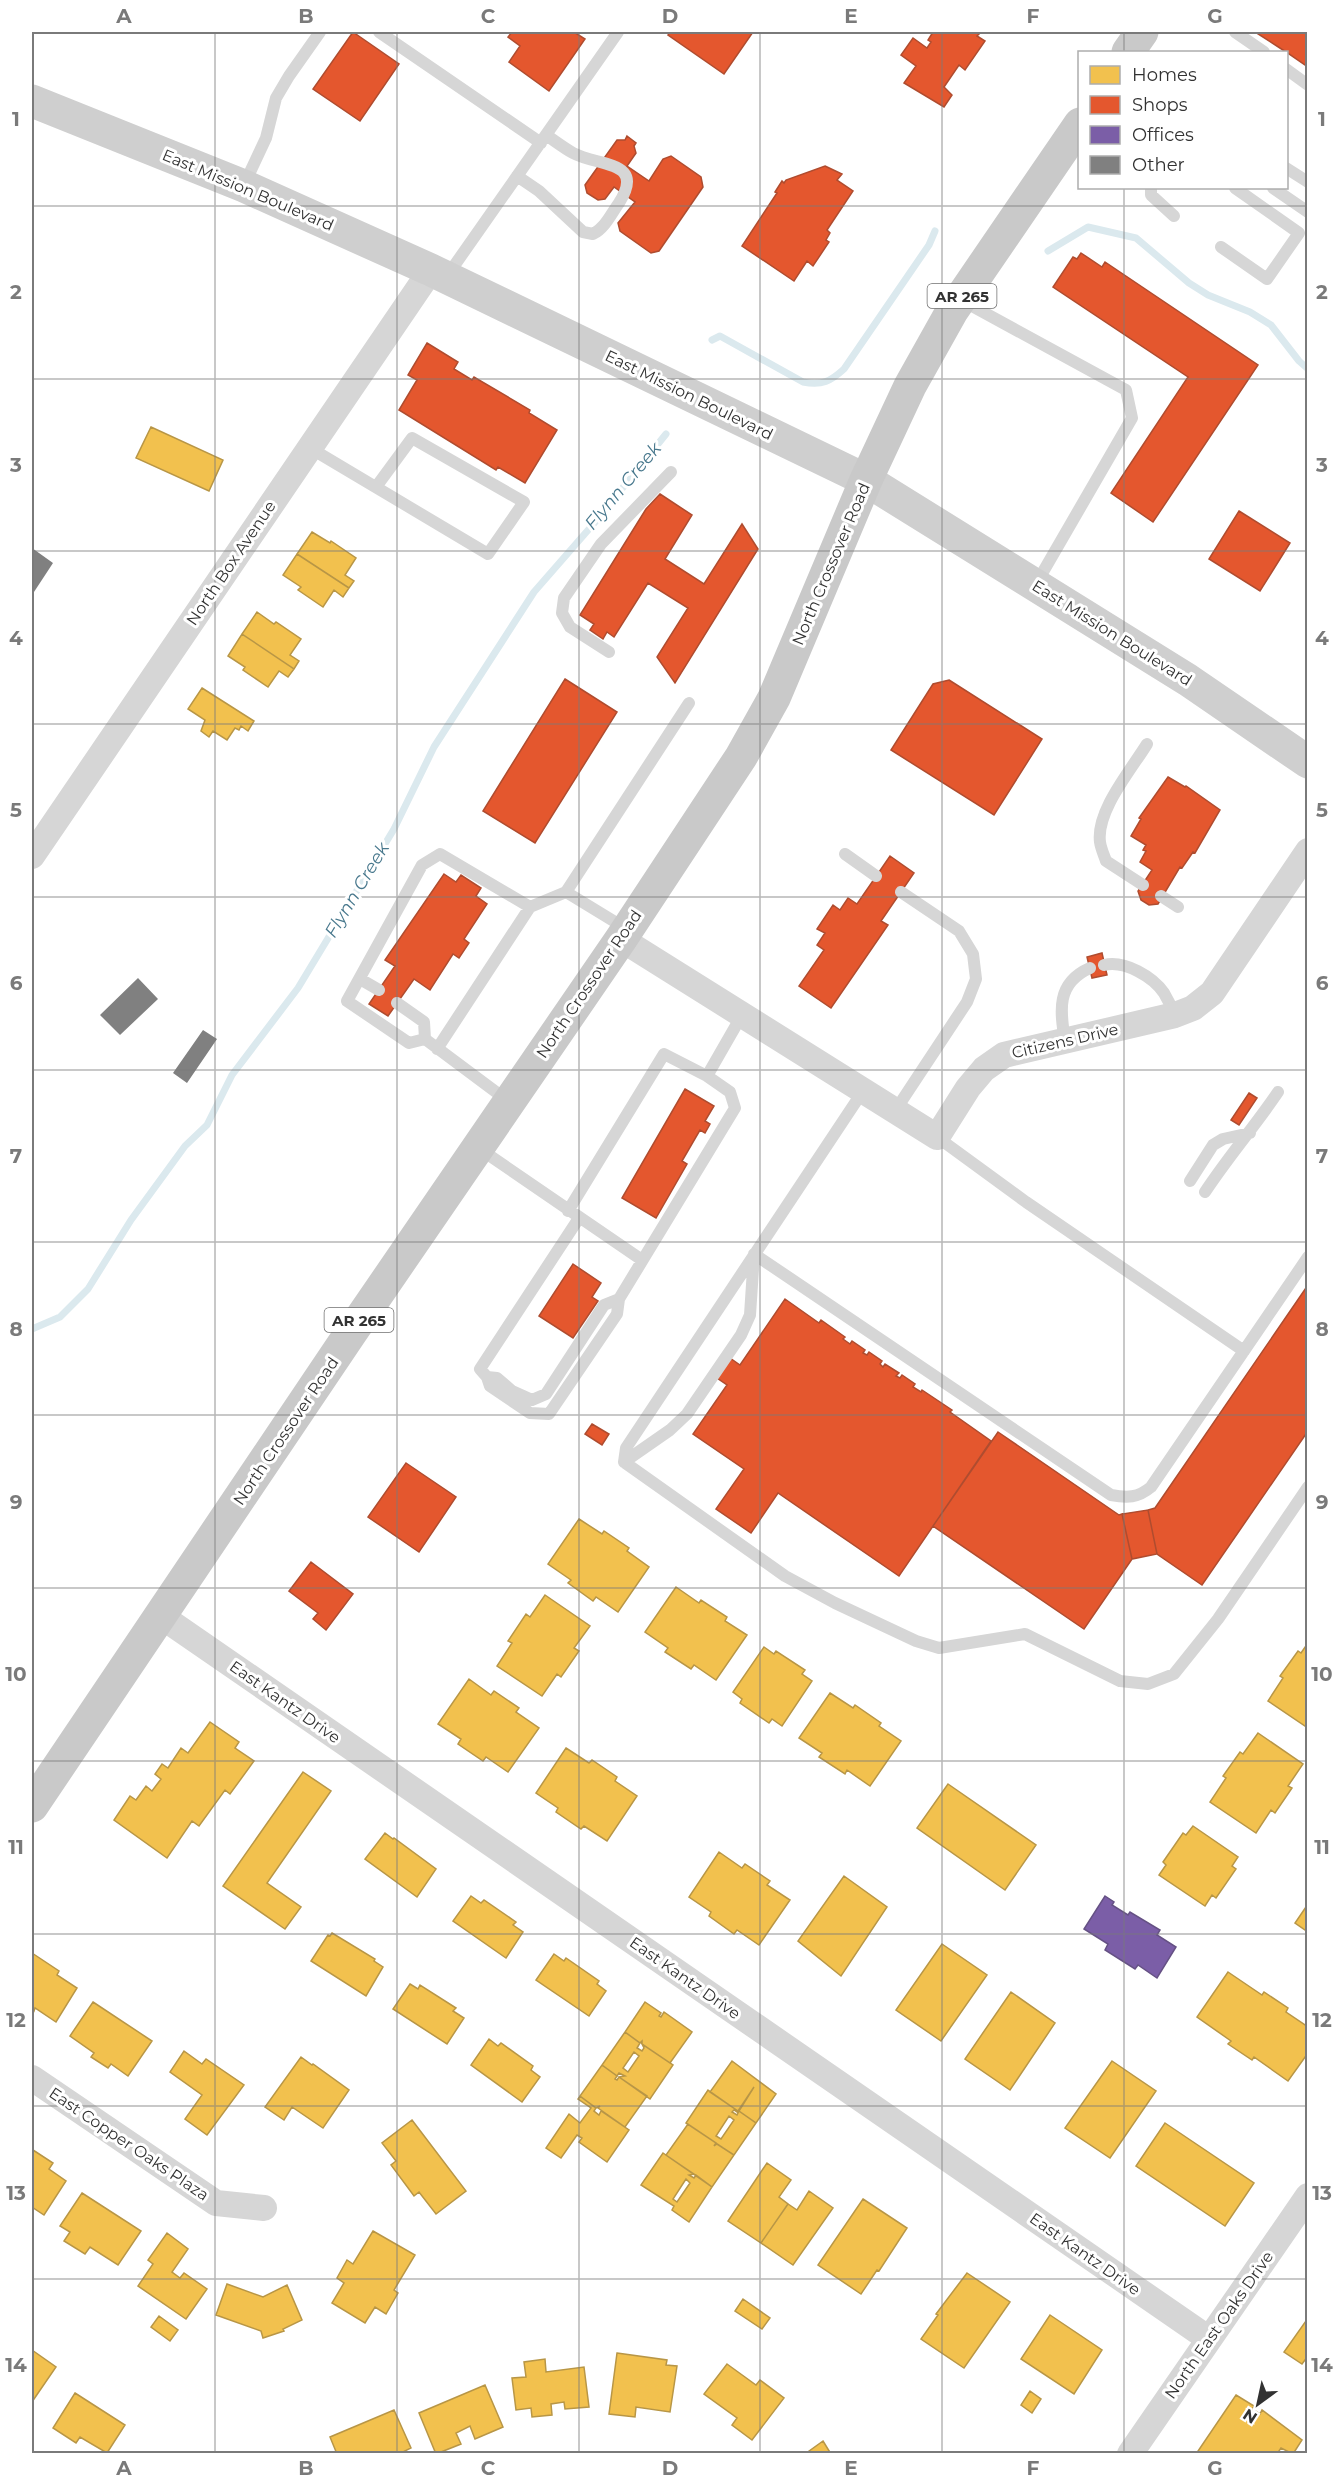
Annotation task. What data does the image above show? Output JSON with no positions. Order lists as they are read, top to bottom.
{
  "streets": {
    "main road": ["East Mission Boulevard", "AR 265", "North Crossover Road"],
    "street": [
      "North Box Avenue",
      "Citizens Drive",
      "East Kantz Drive",
      "East Copper Oaks Plaza",
      "North East Oaks Drive"
    ]
  },
  "crossings": [
    ["East Mission Boulevard", "North Box Avenue"],
    ["East Mission Boulevard", "North Crossover Road"],
    ["North Crossover Road", "East Kantz Drive"],
    ["East Kantz Drive", "North East Oaks Drive"]
  ],
  "water": ["Flynn Creek"],
  "legend": [
    "Homes",
    "Shops",
    "Offices",
    "Other"
  ],
  "north": "bottom left",
  "grid": {
    "columns": [
      "A",
      "B",
      "C",
      "D",
      "E",
      "F",
      "G"
    ],
    "rows": [
      "1",
      "2",
      "3",
      "4",
      "5",
      "6",
      "7",
      "8",
      "9",
      "10",
      "11",
      "12",
      "13",
      "14"
    ]
  }
}
